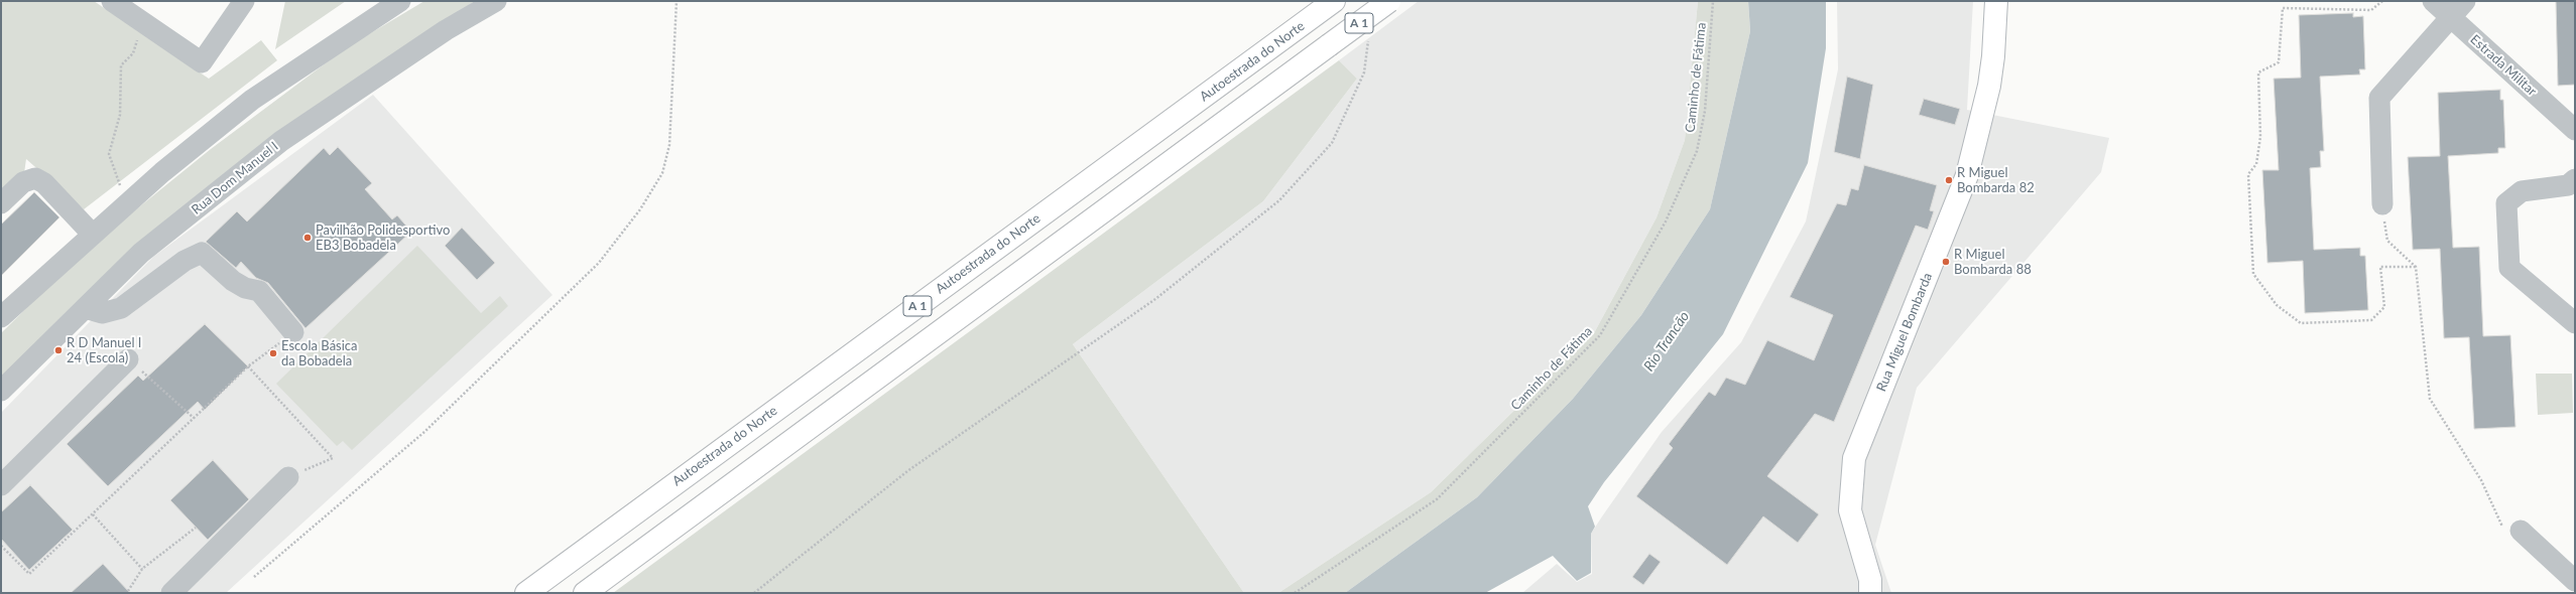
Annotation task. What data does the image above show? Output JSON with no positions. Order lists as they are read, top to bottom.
{
  "streets": {
    "main road": ["A 1", "Autoestrada do Norte", "Rua Miguel Bombarda"],
    "street": ["Estrada Militar", "Rua Dom Manuel I"],
    "path": ["Caminho de Fátima"]
  },
  "water": ["Rio Trancão"],
  "places": [
    "R Miguel Bombarda 82",
    "Pavilhão Polidesportivo EB3 Bobadela",
    "R Miguel Bombarda 88",
    "R D Manuel I 24 (Escola)",
    "Escola Básica da Bobadela"
  ]
}
